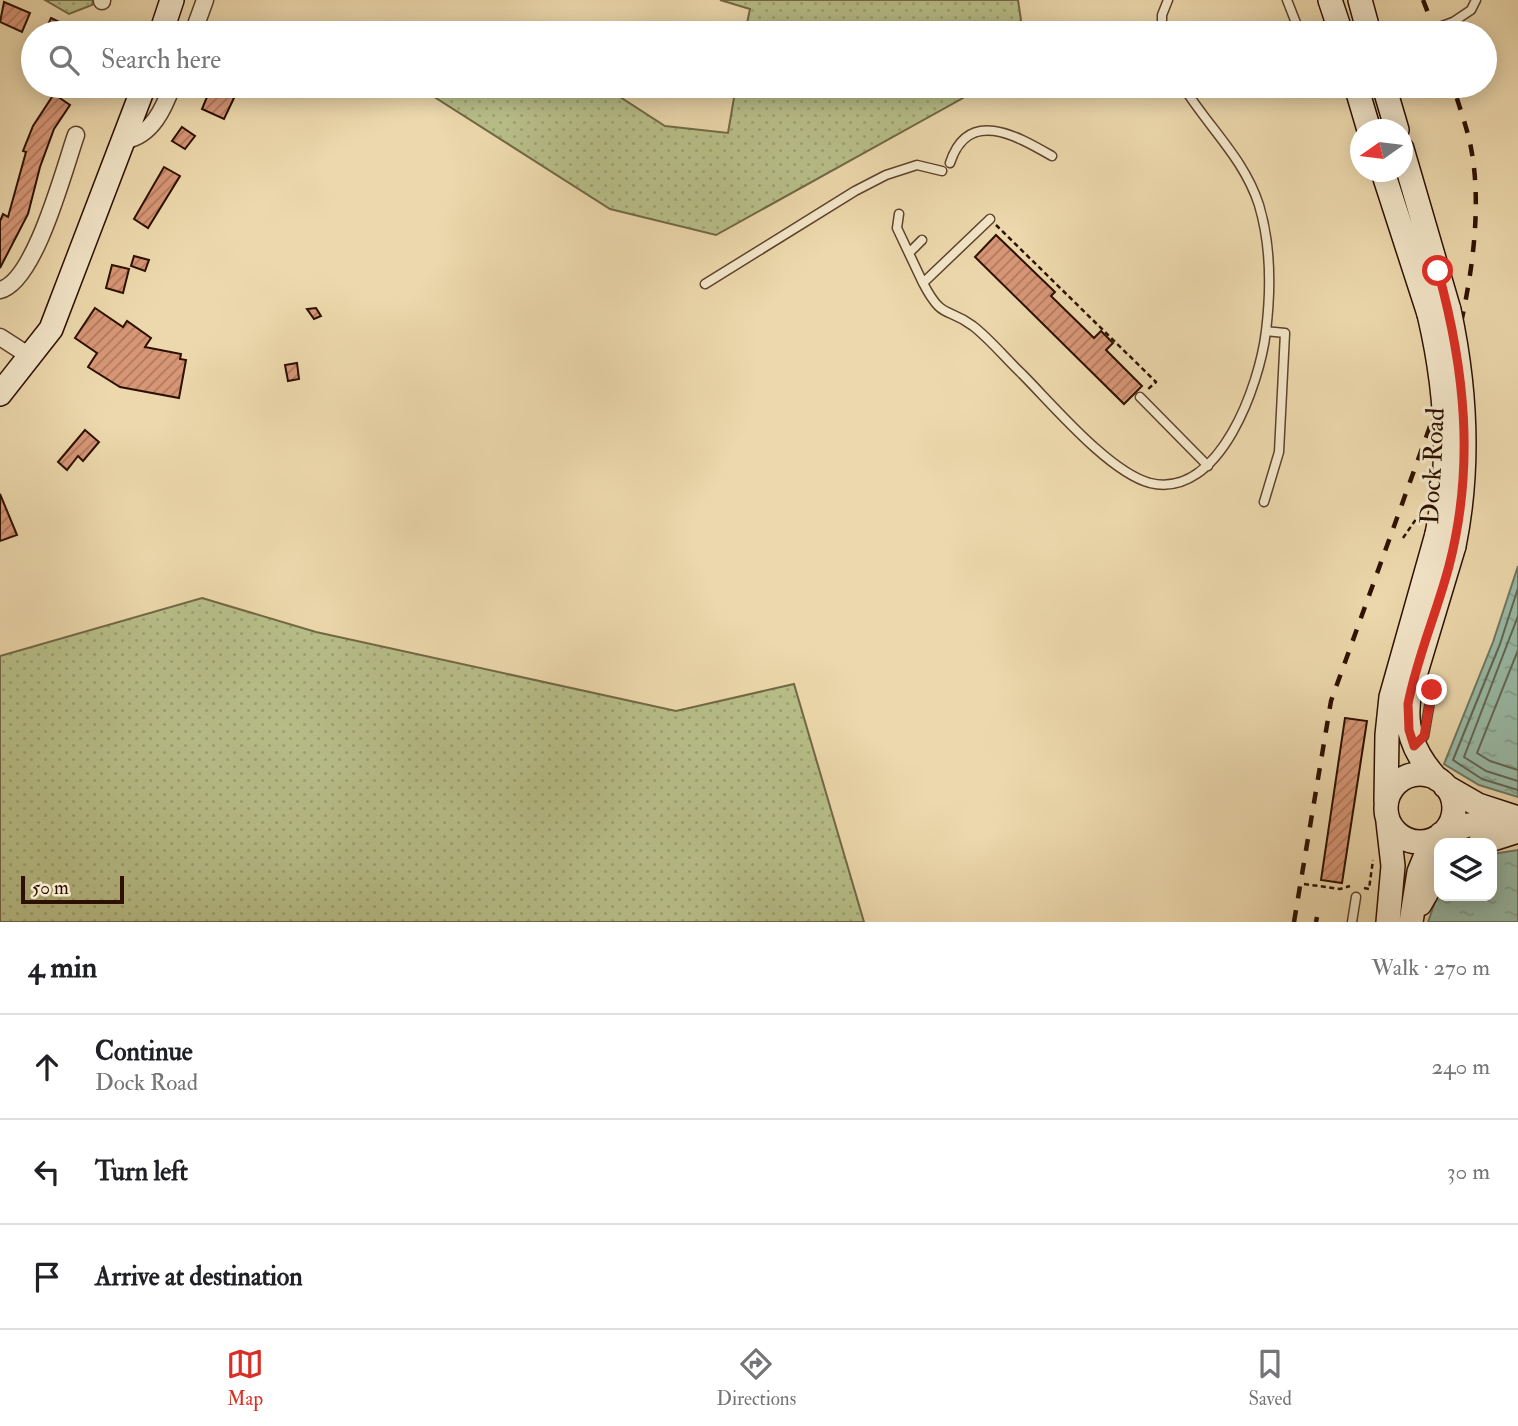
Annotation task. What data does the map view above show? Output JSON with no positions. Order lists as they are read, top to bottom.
{
  "streets": {
    "main road": ["Dock Road"]
  },
  "scale_bar": "50 m",
  "north": "left",
  "page": {
    "search": "Search here",
    "scale": "50 m",
    "heading": ["4 min", "Walk · 270 m"],
    "list": [
      ["Continue", "Dock Road", "240 m"],
      ["Turn left", "30 m"],
      "Arrive at destination"
    ],
    "nav": ["Map", "Directions", "Saved"]
  }
}
